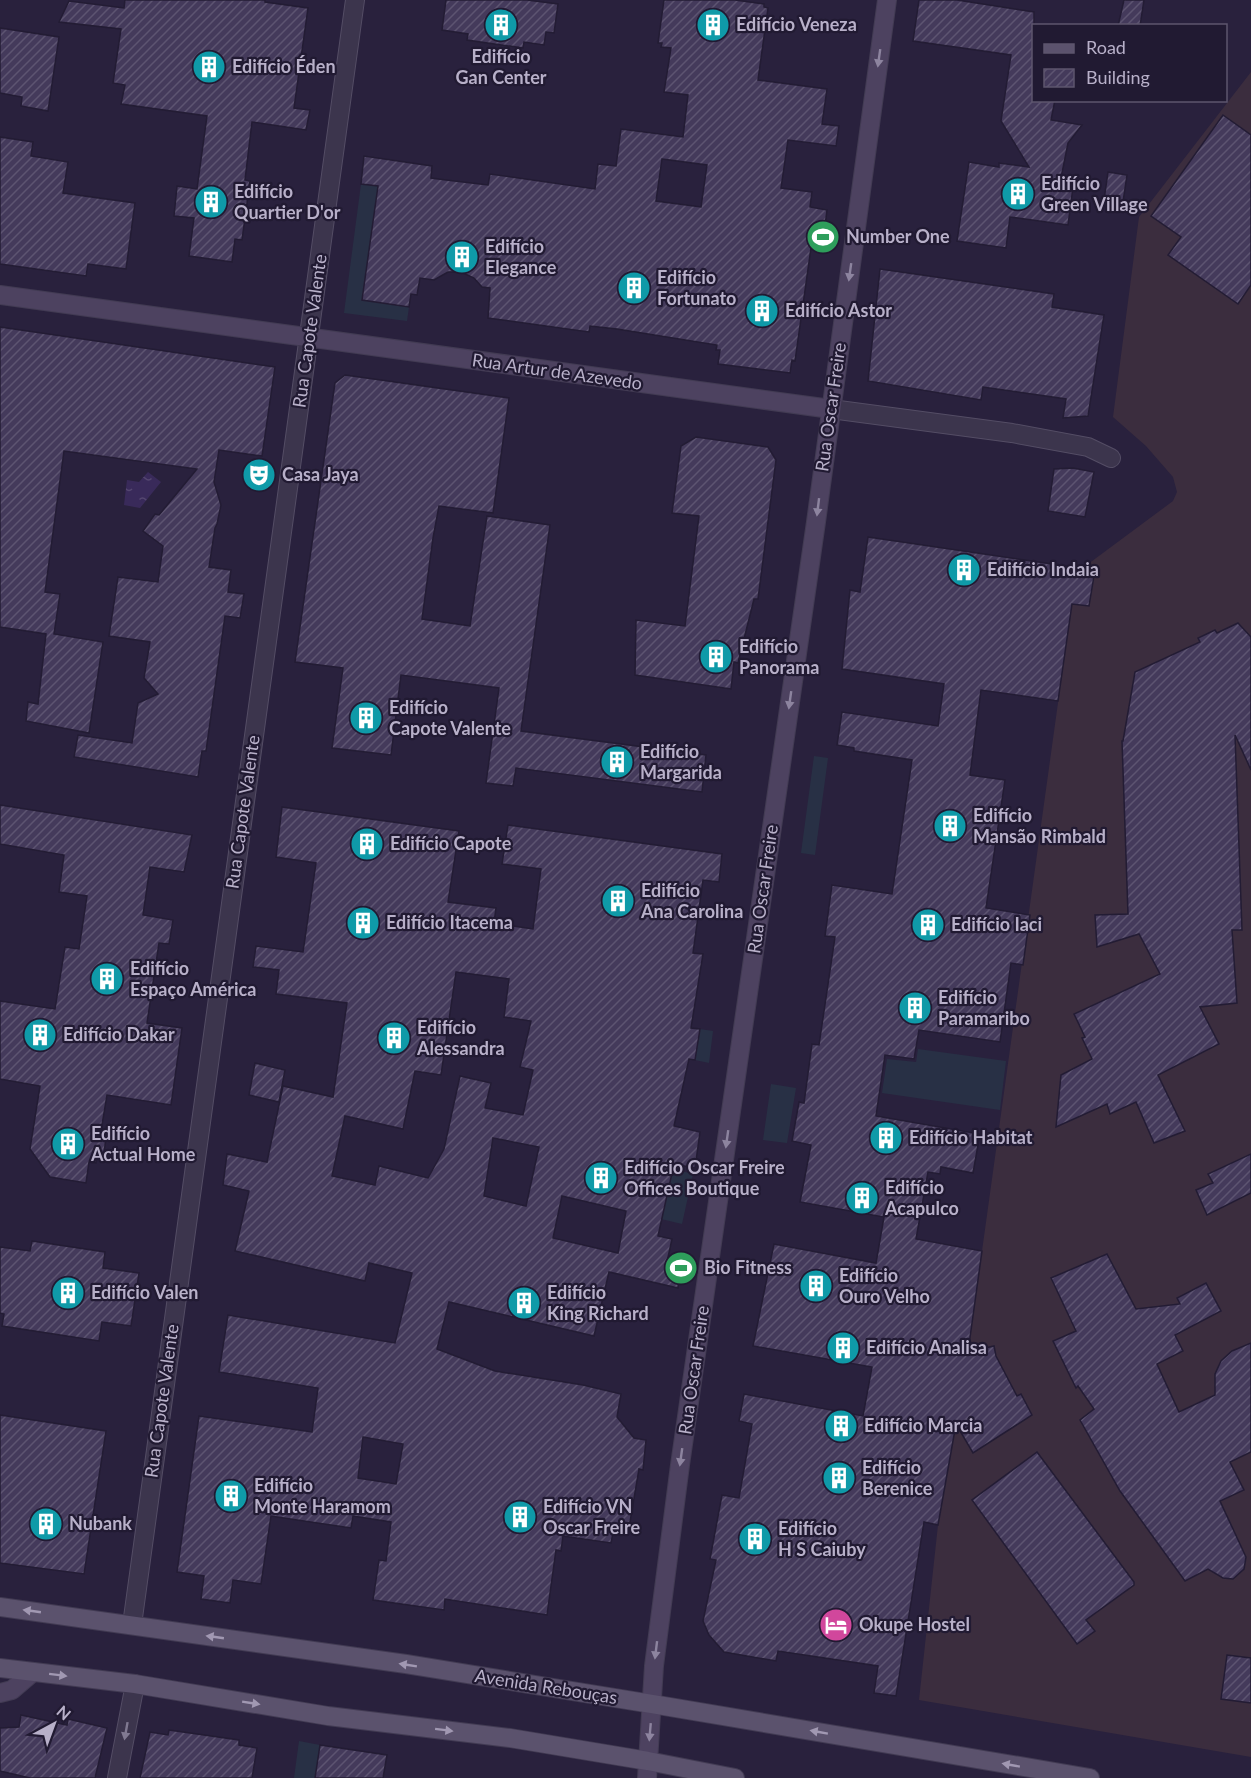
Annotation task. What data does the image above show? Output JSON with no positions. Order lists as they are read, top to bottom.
{
  "streets": {
    "main road": ["Avenida Rebouças"],
    "street": ["Rua Capote Valente", "Rua Artur de Azevedo", "Rua Oscar Freire"]
  },
  "crossings": [
    ["Rua Capote Valente", "Rua Artur de Azevedo"],
    ["Rua Capote Valente", "Avenida Rebouças"],
    ["Rua Artur de Azevedo", "Rua Oscar Freire"],
    ["Rua Oscar Freire", "Avenida Rebouças"]
  ],
  "one_way": ["Rua Oscar Freire"],
  "places": {
    "building": [
      "Edifício Gan Center",
      "Edifício Veneza",
      "Edifício Éden",
      "Edifício Green Village",
      "Edifício Quartier D'or",
      "Edifício Elegance",
      "Edifício Fortunato",
      "Edifício Astor",
      "Edifício Indaia",
      "Edifício Panorama",
      "Edifício Capote Valente",
      "Edifício Margarida",
      "Edifício Mansão Rimbald",
      "Edifício Capote",
      "Edifício Ana Carolina",
      "Edifício Itacema",
      "Edifício Iaci",
      "Edifício Espaço América",
      "Edifício Paramaribo",
      "Edifício Dakar",
      "Edifício Alessandra",
      "Edifício Habitat",
      "Edifício Actual Home",
      "Edifício Oscar Freire Offices Boutique",
      "Edifício Acapulco",
      "Edifício Ouro Velho",
      "Edifício Valen",
      "Edifício King Richard",
      "Edifício Analisa",
      "Edifício Marcia",
      "Edifício Berenice",
      "Edifício Monte Haramom",
      "Edifício VN Oscar Freire",
      "Nubank",
      "Edifício H S Caiuby"
    ],
    "sports": ["Number One", "Bio Fitness"],
    "theatre": ["Casa Jaya"],
    "hotel": ["Okupe Hostel"]
  },
  "legend": ["Road", "Building"],
  "north": "top right"
}
